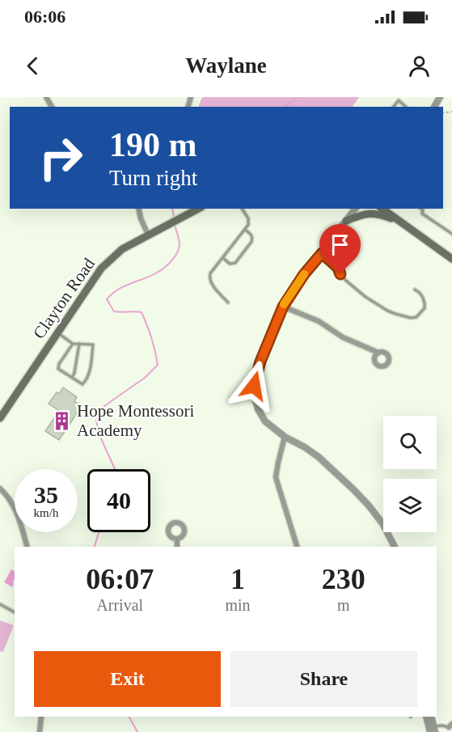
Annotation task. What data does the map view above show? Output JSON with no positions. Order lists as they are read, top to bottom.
{
  "streets": {
    "main road": ["Clayton Road"]
  },
  "places": {
    "building": ["Hope Montessori Academy"]
  },
  "page": {
    "status": "06:06",
    "header": "Waylane",
    "turn": ["190 m", "Turn right"],
    "speed": "35 km/h",
    "limit": "40",
    "eta": [
      "06:07",
      "Arrival",
      "1",
      "min",
      "230",
      "m"
    ],
    "buttons": ["Exit", "Share"]
  }
}
